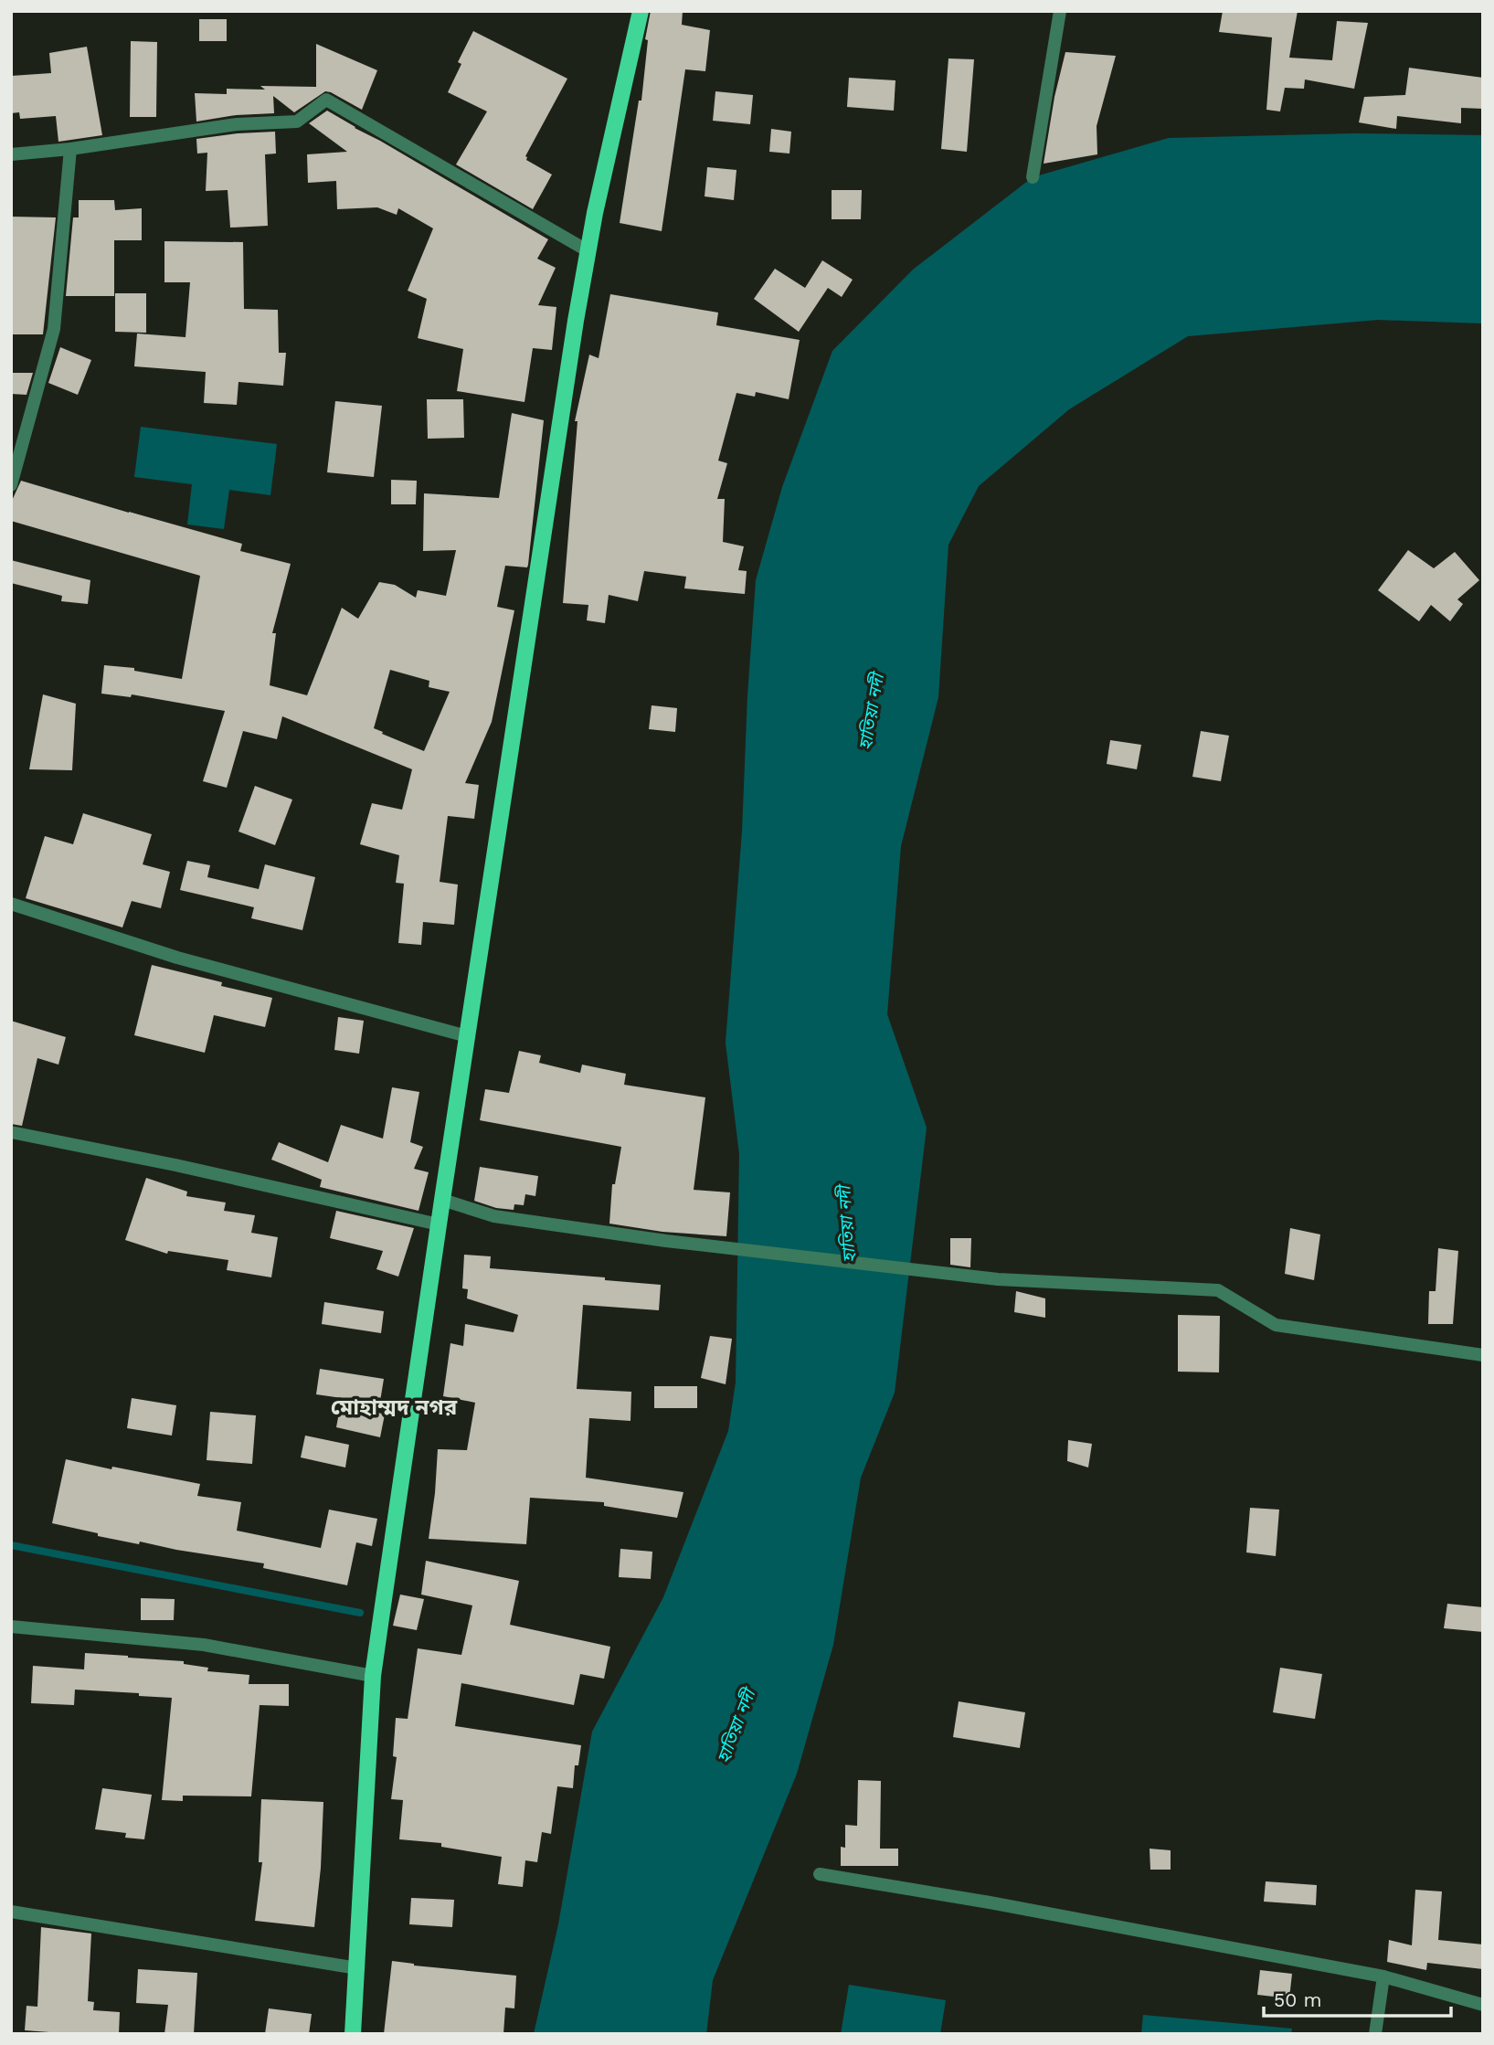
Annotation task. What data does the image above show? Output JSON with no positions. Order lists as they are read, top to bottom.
{
  "districts": ["মোহাম্মদ নগর"],
  "water": ["হাতিয়া নদী"],
  "scale_bar": "50 m"
}
